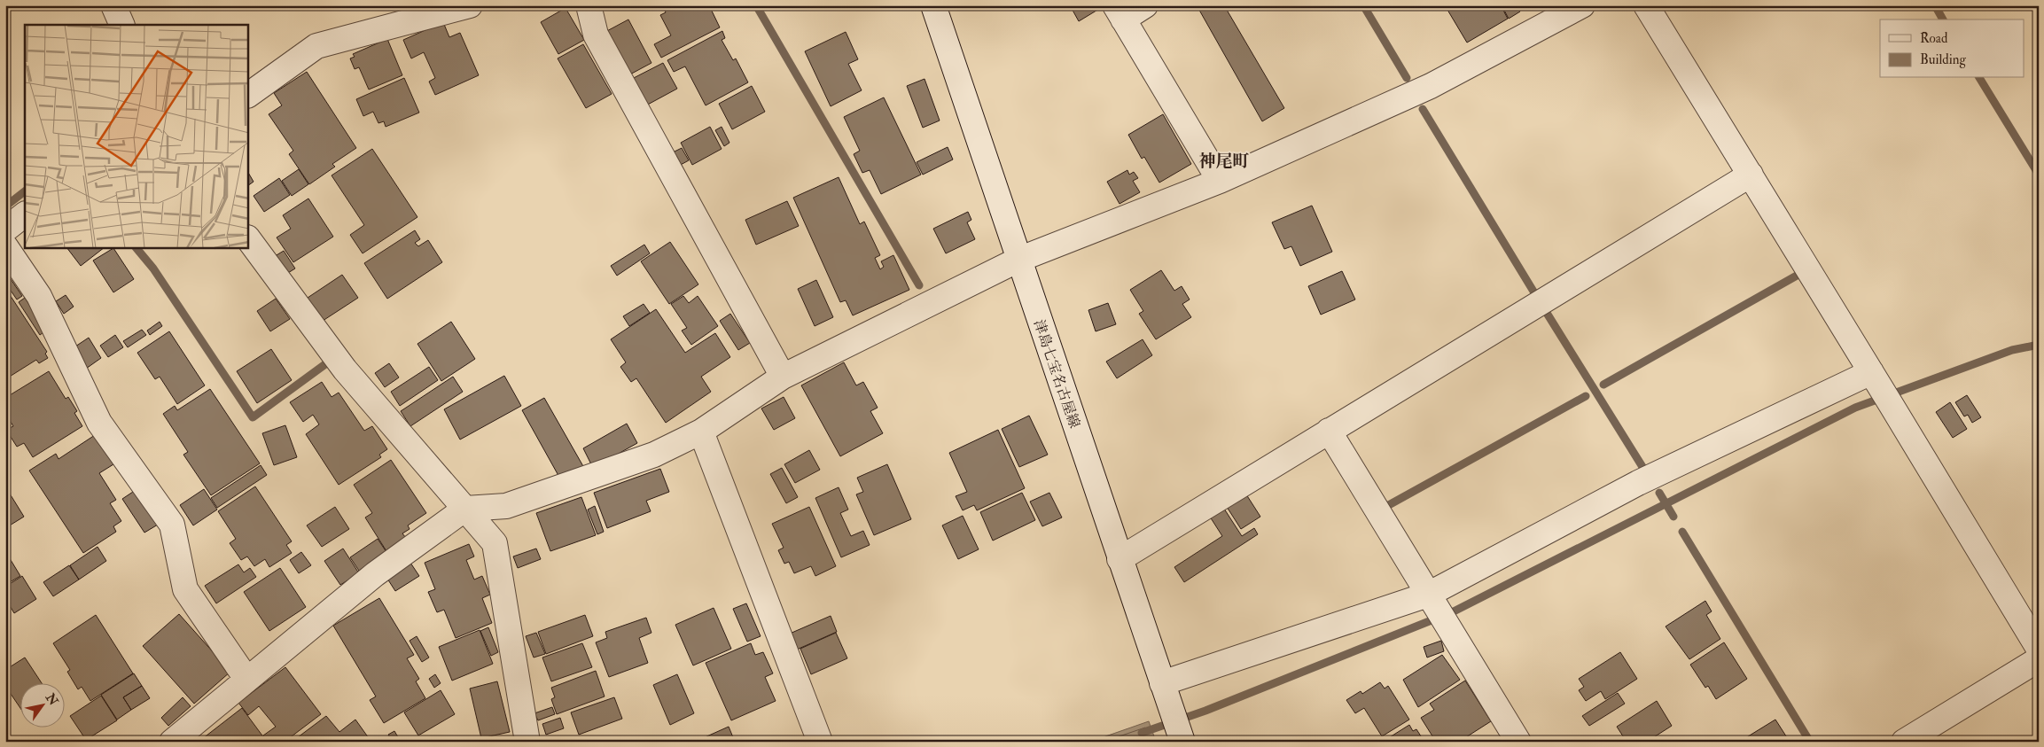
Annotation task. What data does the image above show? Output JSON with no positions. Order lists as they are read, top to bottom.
{
  "streets": {
    "street": ["津島七宝名古屋線"]
  },
  "districts": ["神尾町"],
  "legend": ["Road", "Building"],
  "north": "top right"
}
